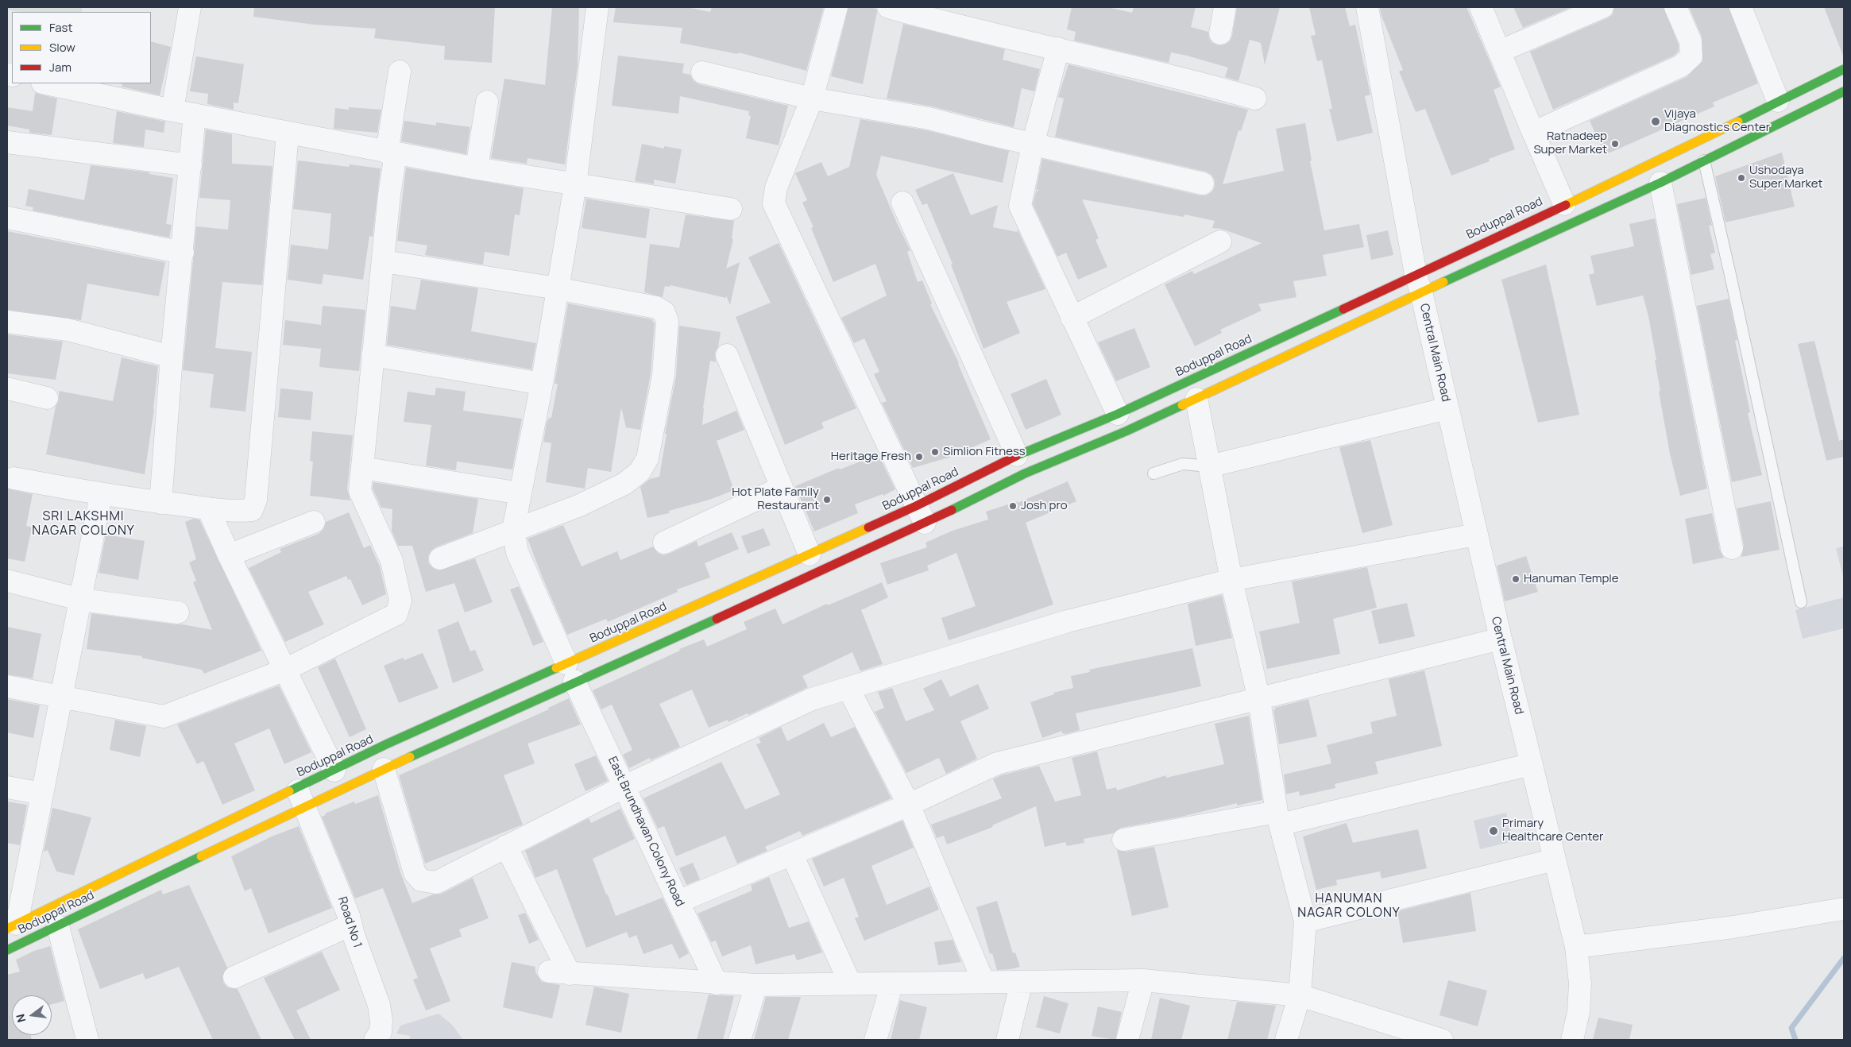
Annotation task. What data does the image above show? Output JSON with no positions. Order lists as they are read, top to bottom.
{
  "streets": {
    "street": [
      "Boduppal Road",
      "Central Main Road",
      "East Brundhavan Colony Road",
      "Road No 1"
    ]
  },
  "crossings": [
    ["Boduppal Road", "Central Main Road"],
    ["Boduppal Road", "East Brundhavan Colony Road"],
    ["Boduppal Road", "Road No 1"]
  ],
  "districts": ["SRI LAKSHMI NAGAR COLONY", "HANUMAN NAGAR COLONY"],
  "places": [
    "Vijaya Diagnostics Center",
    "Ratnadeep Super Market",
    "Ushodaya Super Market",
    "Simlion Fitness",
    "Heritage Fresh",
    "Hot Plate Family Restaurant",
    "Josh pro",
    "Hanuman Temple",
    "Primary Healthcare Center"
  ],
  "legend": ["Fast", "Slow", "Jam"],
  "north": "left"
}
